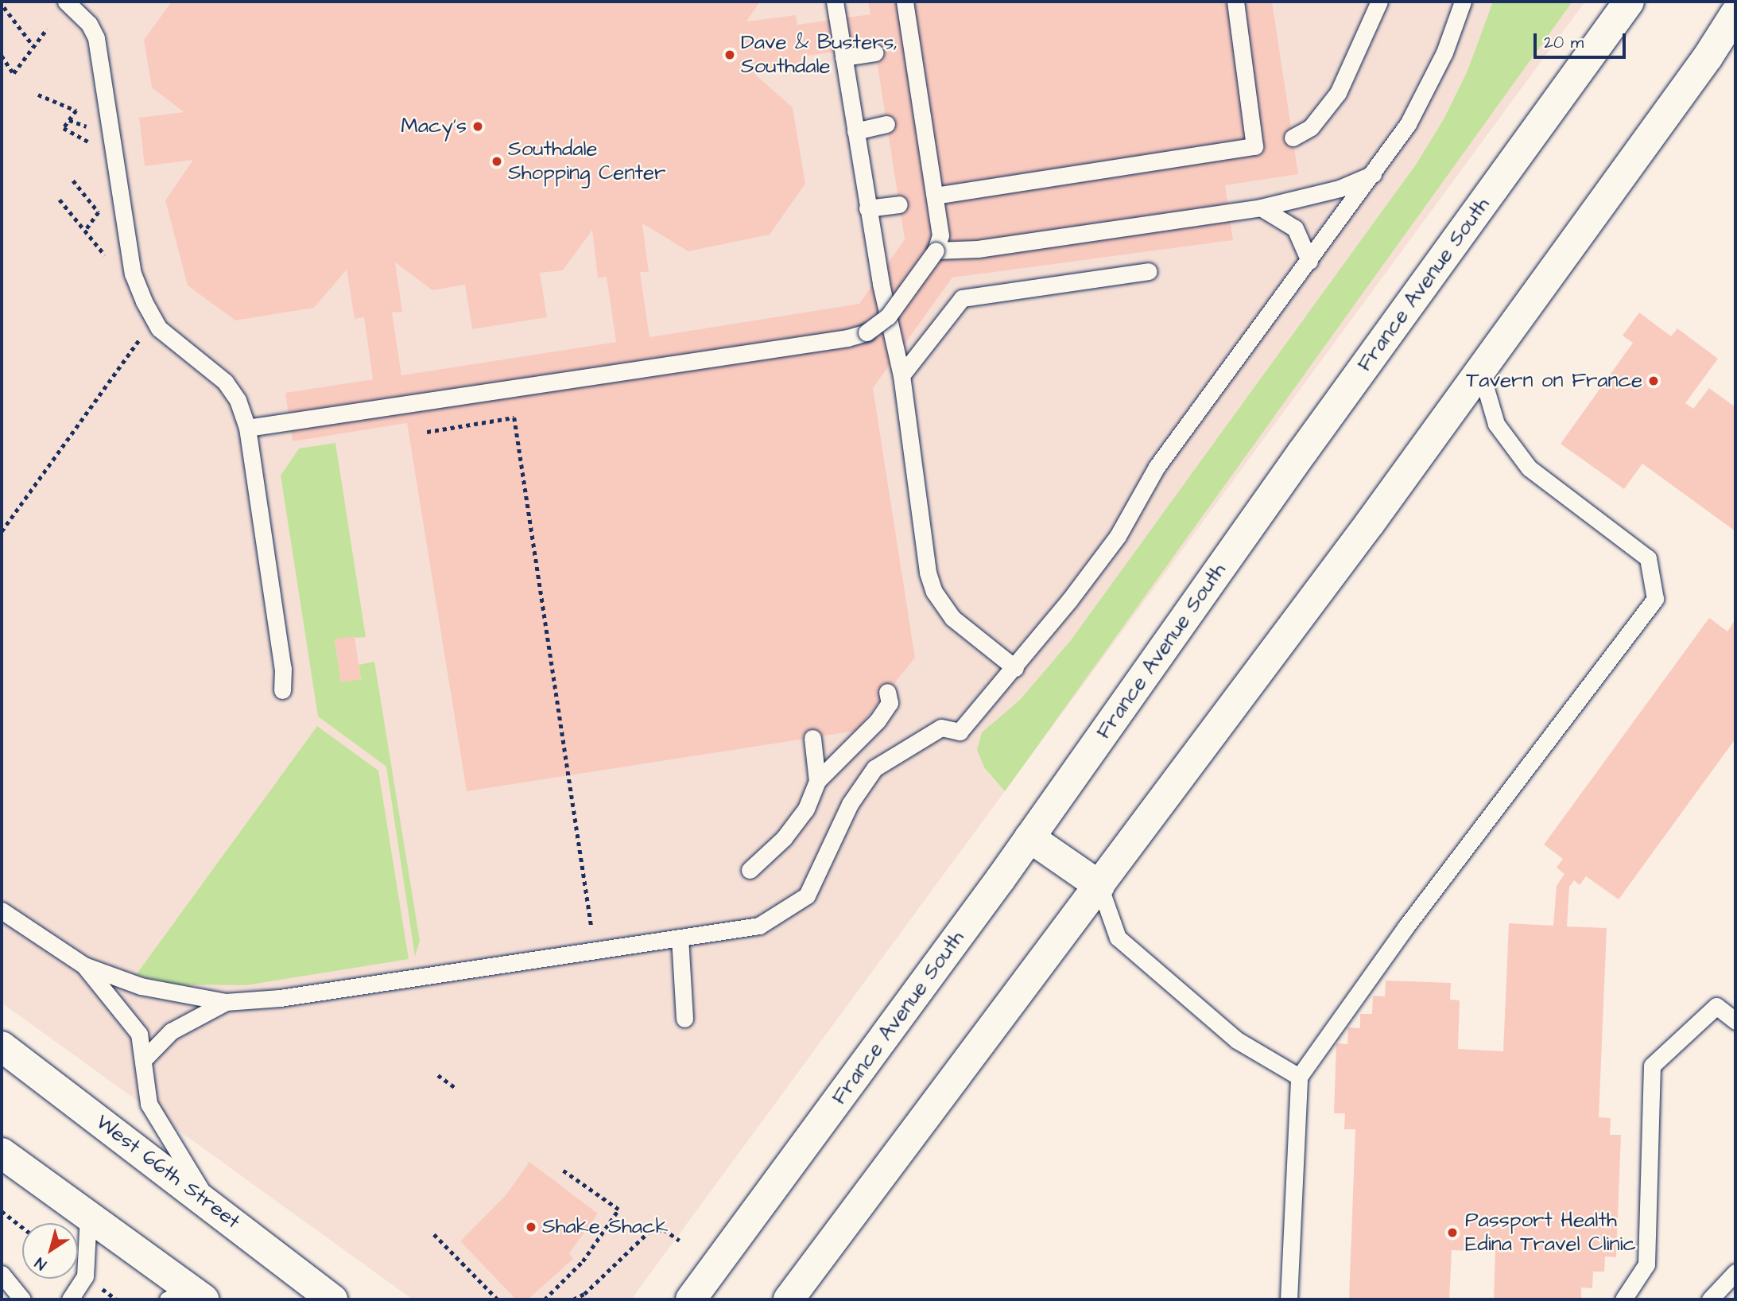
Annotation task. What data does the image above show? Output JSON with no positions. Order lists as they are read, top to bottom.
{
  "streets": {
    "main road": ["France Avenue South", "West 66th Street"]
  },
  "places": [
    "Dave & Busters, Southdale",
    "Macy's",
    "Southdale Shopping Center",
    "Tavern on France",
    "Shake Shack",
    "Passport Health Edina Travel Clinic"
  ],
  "scale_bar": "20 m",
  "north": "bottom left"
}
